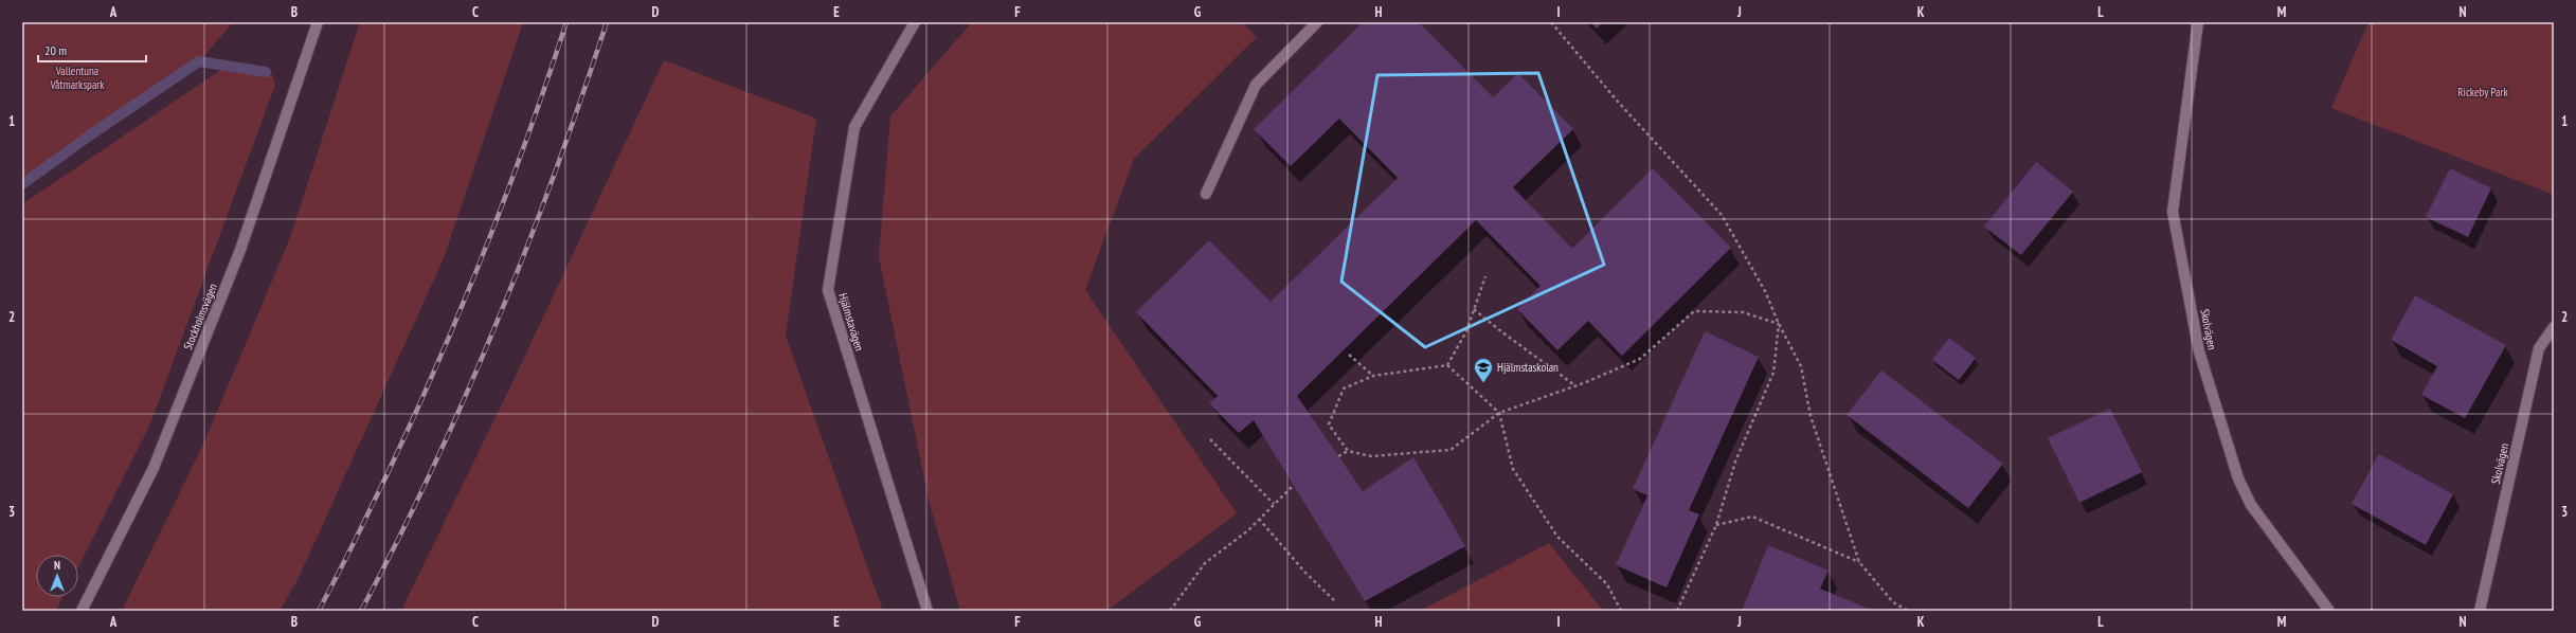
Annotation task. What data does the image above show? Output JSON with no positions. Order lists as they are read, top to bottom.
{
  "streets": {
    "street": ["Stockholmsvägen", "Hjälmstavägen", "Skolvägen"]
  },
  "parks": ["Vallentuna Våtmarkspark", "Rickeby Park"],
  "places": {
    "school or university": ["Hjälmstaskolan"]
  },
  "scale_bar": "20 m",
  "north": "top",
  "grid": {
    "columns": [
      "A",
      "B",
      "C",
      "D",
      "E",
      "F",
      "G",
      "H",
      "I",
      "J",
      "K",
      "L",
      "M",
      "N"
    ],
    "rows": ["1", "2", "3"]
  }
}
